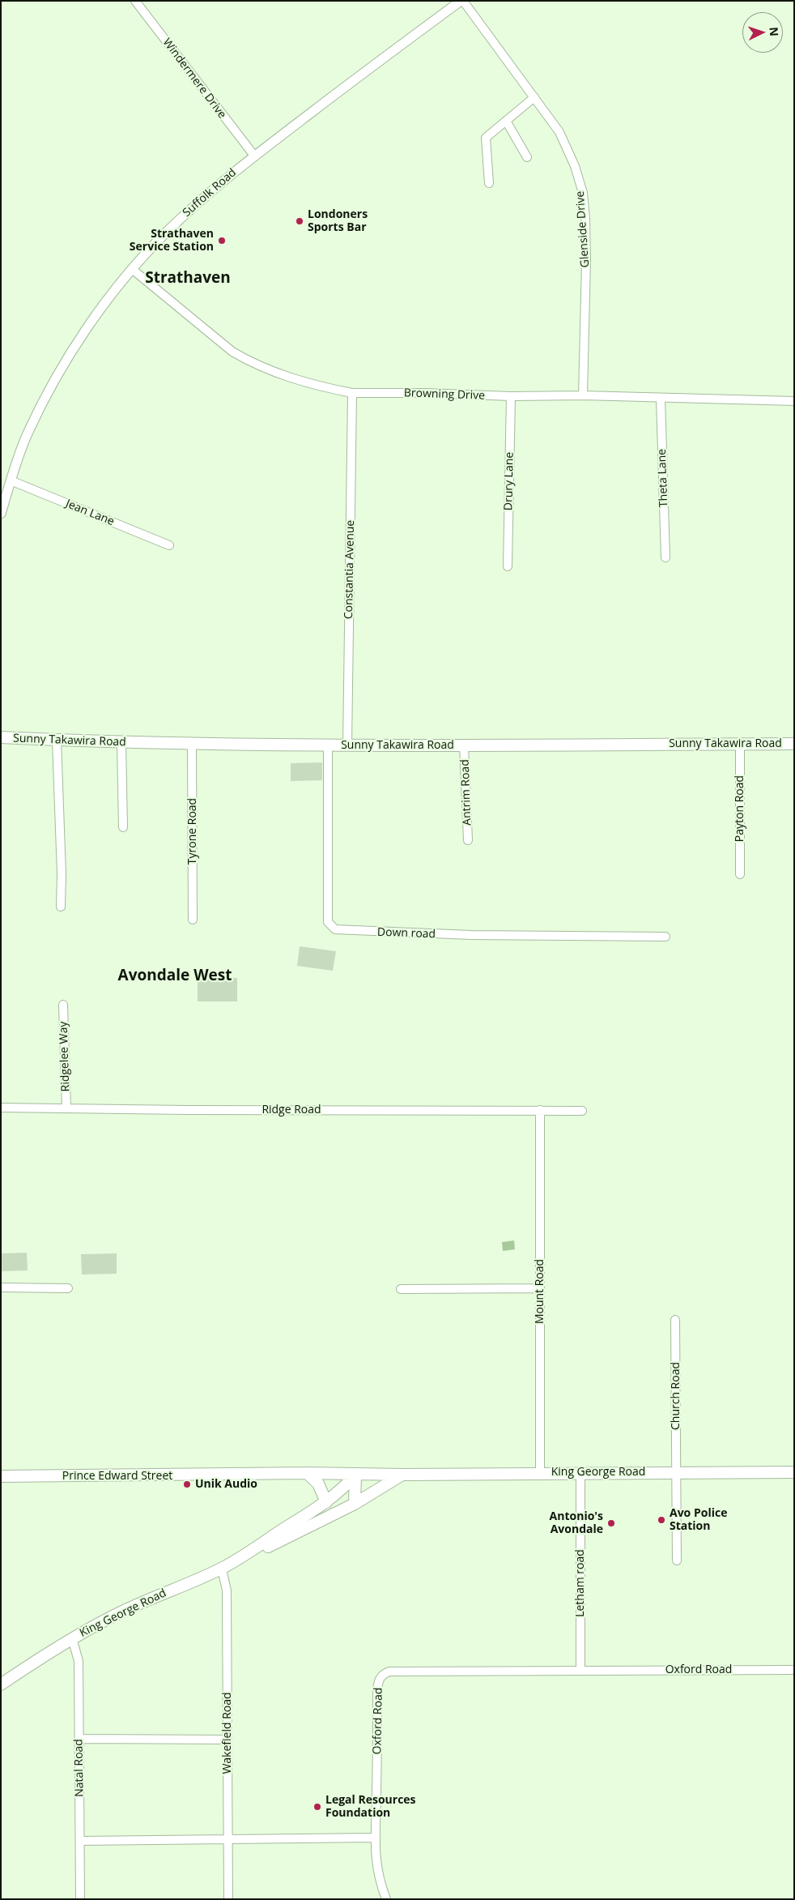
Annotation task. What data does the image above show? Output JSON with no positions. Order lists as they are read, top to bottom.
{
  "streets": {
    "main road": ["Sunny Takawira Road", "King George Road", "Prince Edward Street"],
    "street": [
      "Windermere Drive",
      "Suffolk Road",
      "Glenside Drive",
      "Browning Drive",
      "Theta Lane",
      "Drury Lane",
      "Jean Lane",
      "Constantia Avenue",
      "Antrim Road",
      "Payton Road",
      "Tyrone Road",
      "Down road",
      "Ridgelee Way",
      "Ridge Road",
      "Mount Road",
      "Church Road",
      "Letham road",
      "Oxford Road",
      "Wakefield Road",
      "Natal Road"
    ]
  },
  "crossings": [
    ["Windermere Drive", "Suffolk Road"],
    ["Suffolk Road", "Glenside Drive"],
    ["Suffolk Road", "Browning Drive"],
    ["Suffolk Road", "Jean Lane"],
    ["Glenside Drive", "Browning Drive"],
    ["Browning Drive", "Theta Lane"],
    ["Browning Drive", "Drury Lane"],
    ["Browning Drive", "Constantia Avenue"],
    ["Constantia Avenue", "Sunny Takawira Road"],
    ["Sunny Takawira Road", "Antrim Road"],
    ["Sunny Takawira Road", "Payton Road"],
    ["Sunny Takawira Road", "Tyrone Road"],
    ["Sunny Takawira Road", "Down road"],
    ["Ridgelee Way", "Ridge Road"],
    ["Ridge Road", "Mount Road"],
    ["Mount Road", "King George Road"],
    ["Church Road", "King George Road"],
    ["King George Road", "Prince Edward Street"],
    ["King George Road", "Letham road"],
    ["King George Road", "Wakefield Road"],
    ["King George Road", "Natal Road"],
    ["Letham road", "Oxford Road"]
  ],
  "districts": ["Strathaven", "Avondale West"],
  "places": [
    "Londoners Sports Bar",
    "Strathaven Service Station",
    "Unik Audio",
    "Avo Police Station",
    "Antonio's Avondale",
    "Legal Resources Foundation"
  ],
  "north": "right"
}
